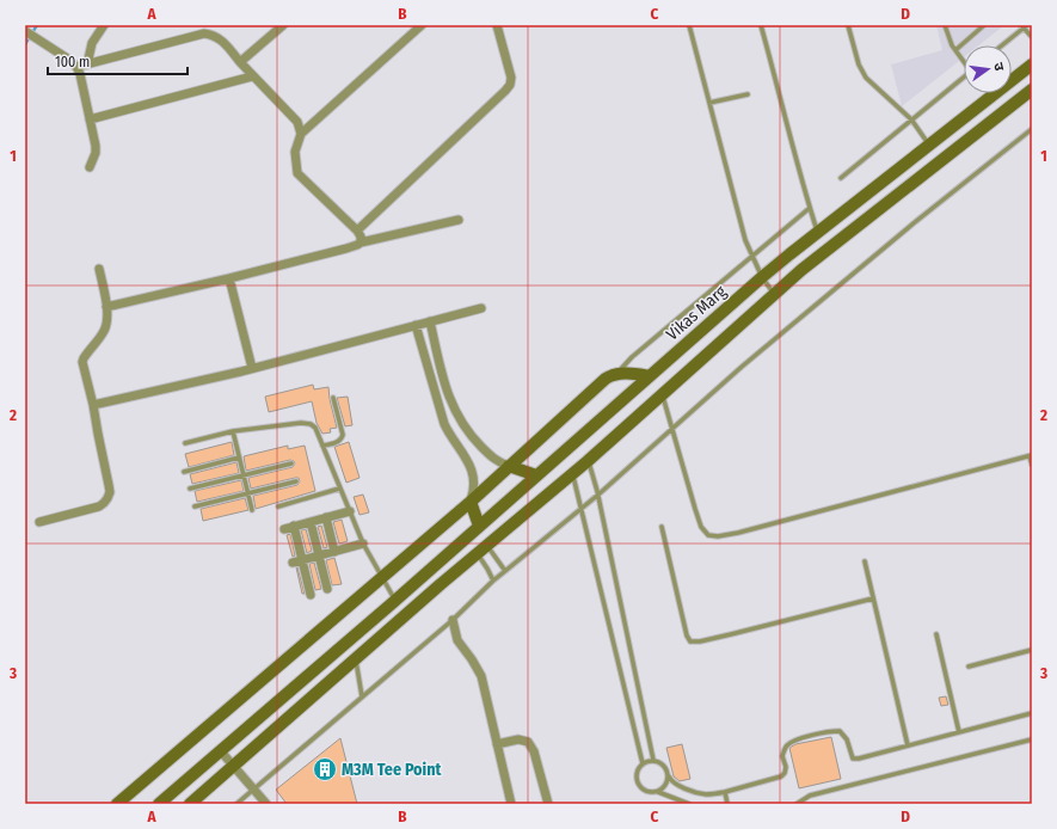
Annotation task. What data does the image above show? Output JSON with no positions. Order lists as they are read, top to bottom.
{
  "streets": {
    "main road": ["Vikas Marg"]
  },
  "places": {
    "building": ["M3M Tee Point"]
  },
  "scale_bar": "100 m",
  "north": "right",
  "grid": {
    "columns": [
      "A",
      "B",
      "C",
      "D"
    ],
    "rows": ["1", "2", "3"]
  }
}
